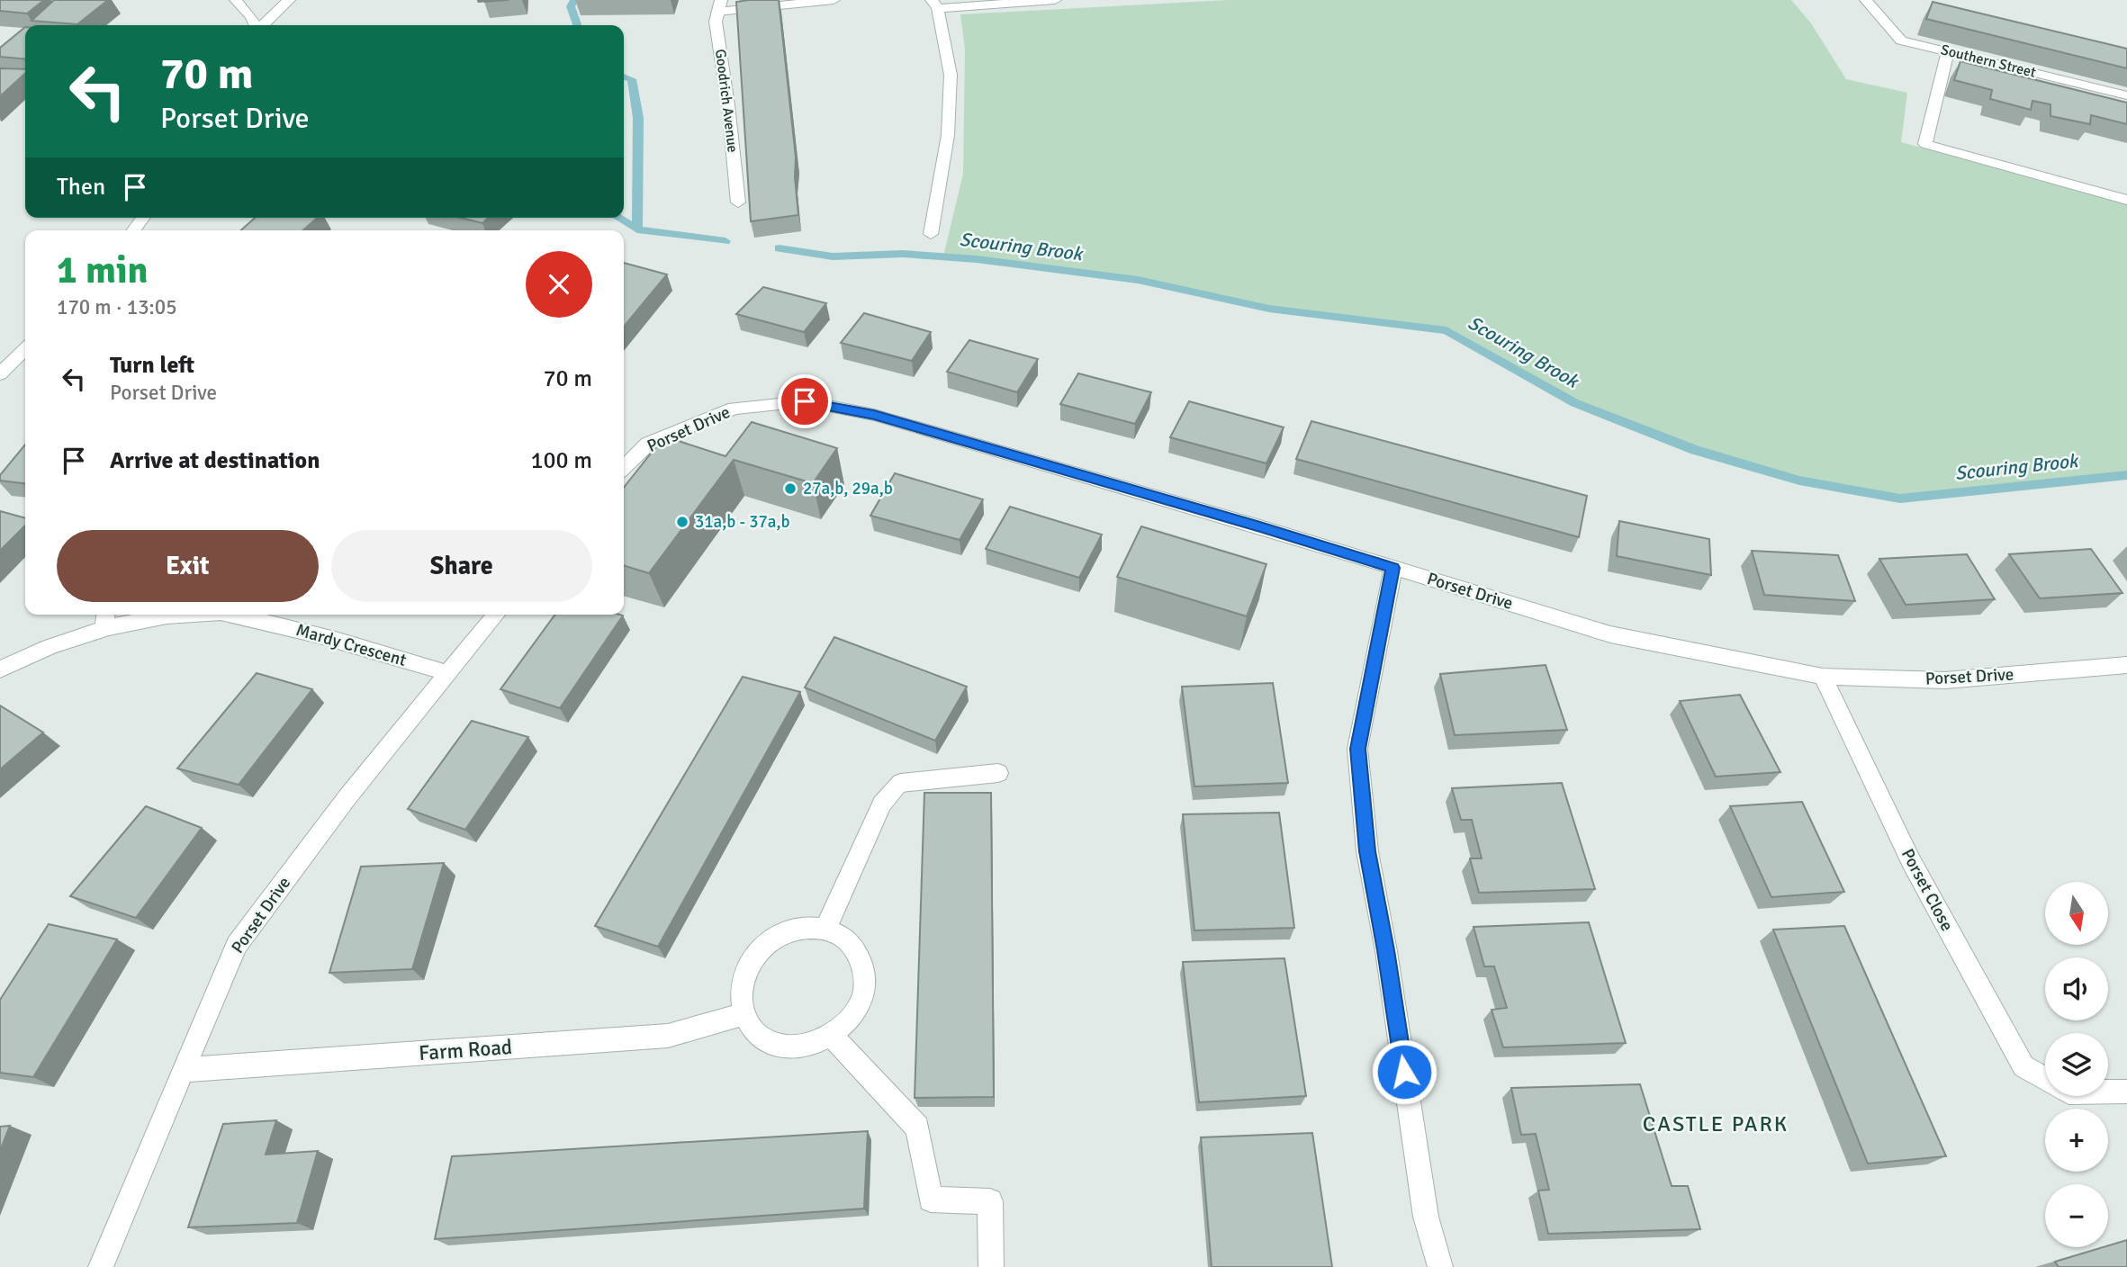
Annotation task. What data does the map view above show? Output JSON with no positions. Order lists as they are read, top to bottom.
{
  "streets": {
    "street": [
      "Southern Street",
      "Goodrich Avenue",
      "Porset Drive",
      "Mardy Crescent",
      "Porset Close",
      "Farm Road"
    ]
  },
  "crossings": [
    ["Porset Drive", "Mardy Crescent"],
    ["Porset Drive", "Porset Close"],
    ["Porset Drive", "Farm Road"]
  ],
  "districts": ["CASTLE PARK"],
  "water": ["Scouring Brook"],
  "places": ["27a,b, 29a,b", "31a,b - 37a,b"],
  "north": "bottom",
  "page": {
    "turn": ["70 m", "Porset Drive"],
    "then": "Then",
    "heading": ["1 min", "170 m · 13:05"],
    "list": [
      {
        "name": "Turn left",
        "note": "Porset Drive",
        "value": "70 m"
      },
      {
        "name": "Arrive at destination",
        "value": "100 m"
      }
    ],
    "buttons": ["Exit", "Share"],
    "map_buttons": ["+", "−"]
  }
}
